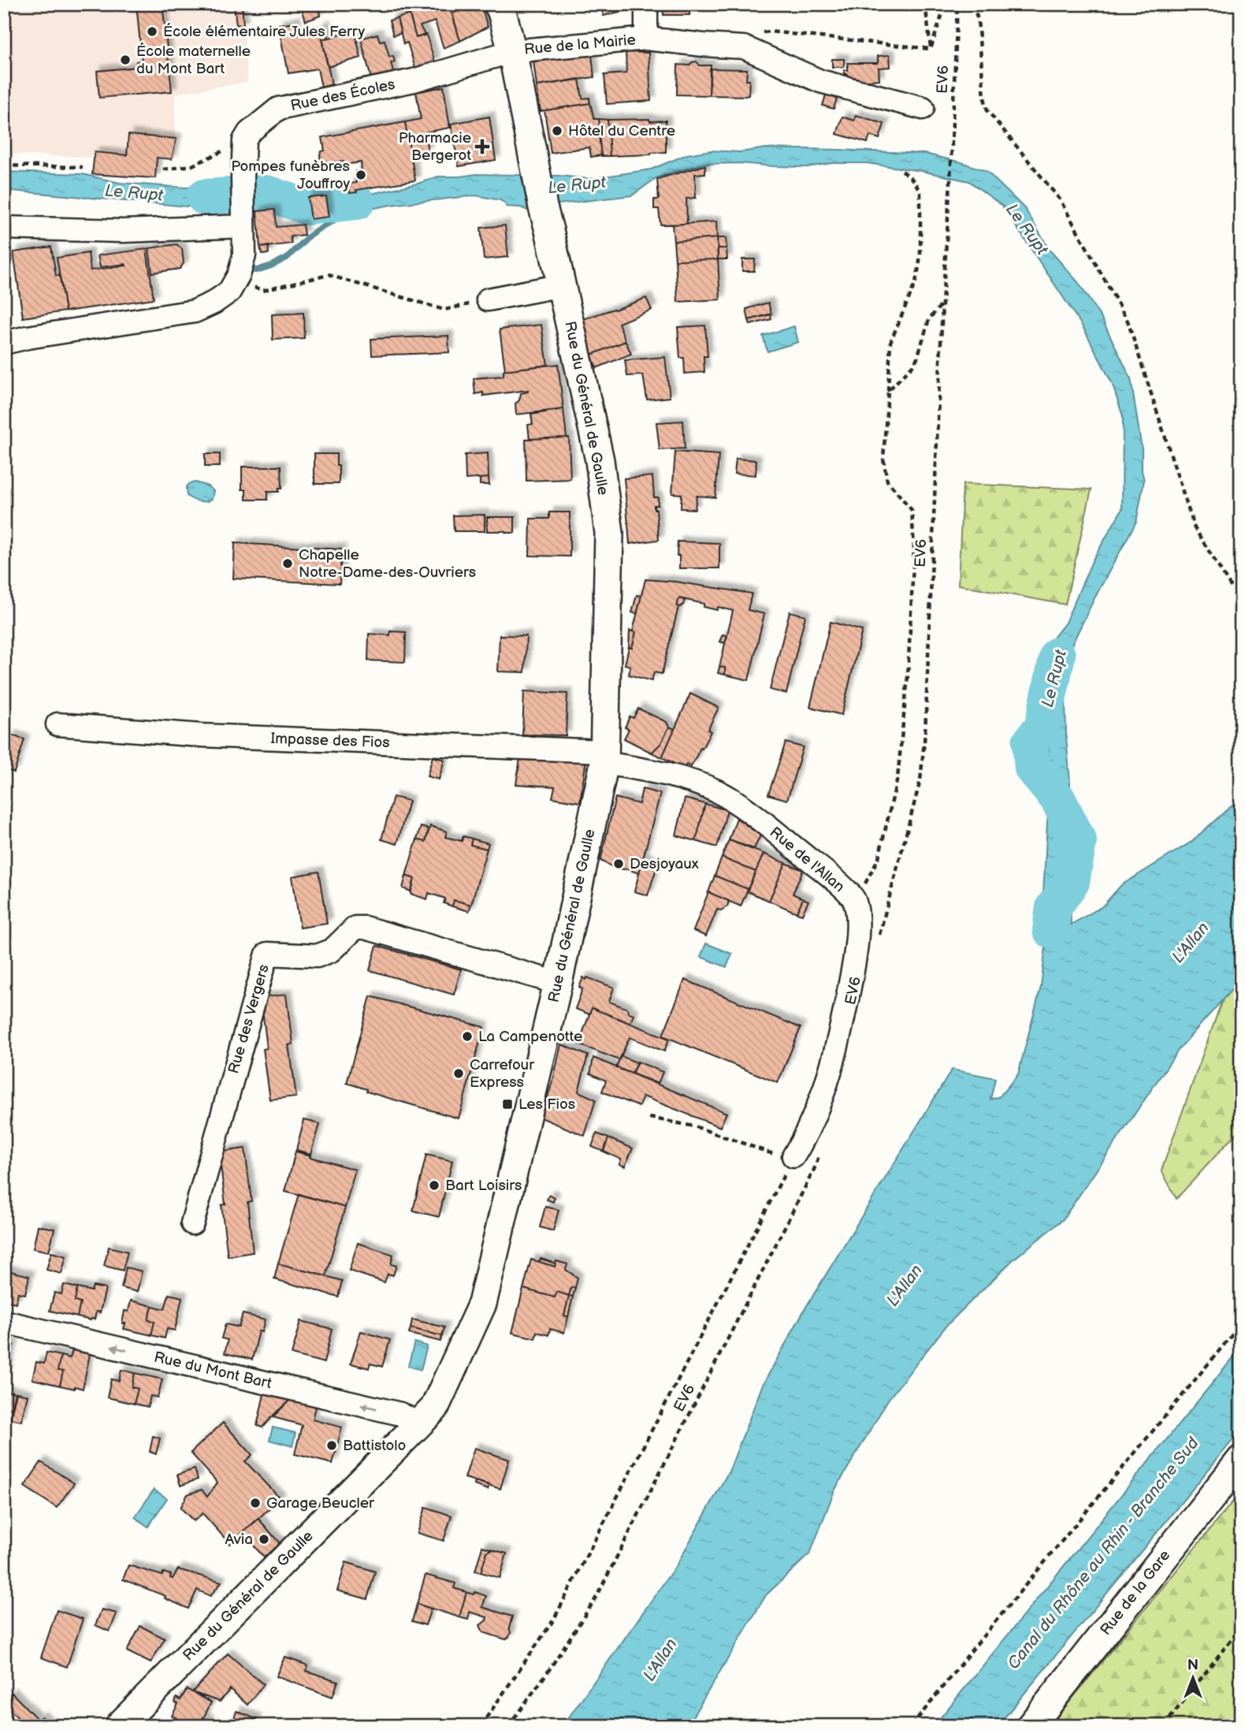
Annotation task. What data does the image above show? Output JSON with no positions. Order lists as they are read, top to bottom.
{
  "streets": {
    "main road": ["Rue du Général de Gaulle", "Rue de la Gare"],
    "street": [
      "Rue de la Mairie",
      "Rue des Écoles",
      "Impasse des Fios",
      "Rue de l'Allan",
      "Rue des Vergers",
      "Rue du Mont Bart"
    ],
    "path": ["EV6"]
  },
  "crossings": [
    ["Rue de la Mairie", "Rue des Écoles"],
    ["Rue de la Mairie", "Rue du Général de Gaulle"],
    ["Rue des Écoles", "Rue du Général de Gaulle"],
    ["Rue du Général de Gaulle", "Impasse des Fios"],
    ["Rue du Général de Gaulle", "Rue de l'Allan"],
    ["Rue du Général de Gaulle", "Rue des Vergers"],
    ["Rue du Général de Gaulle", "Rue du Mont Bart"],
    ["Impasse des Fios", "Rue de l'Allan"]
  ],
  "one_way": ["Rue du Mont Bart"],
  "water": ["Le Rupt", "L'Allan", "Canal du Rhône au Rhin - Branche Sud"],
  "places": {
    "other": [
      "École élémentaire Jules Ferry",
      "École maternelle du Mont Bart",
      "Hôtel du Centre",
      "Pompes funèbres Jouffroy",
      "Chapelle Notre-Dame-des-Ouvriers",
      "Desjoyaux",
      "La Campenotte",
      "Carrefour Express",
      "Bart Loisirs",
      "Battistolo",
      "Garage Beucler",
      "Avia"
    ],
    "health": ["Pharmacie Bergerot"],
    "transit": ["Les Fios"]
  },
  "north": "top"
}
